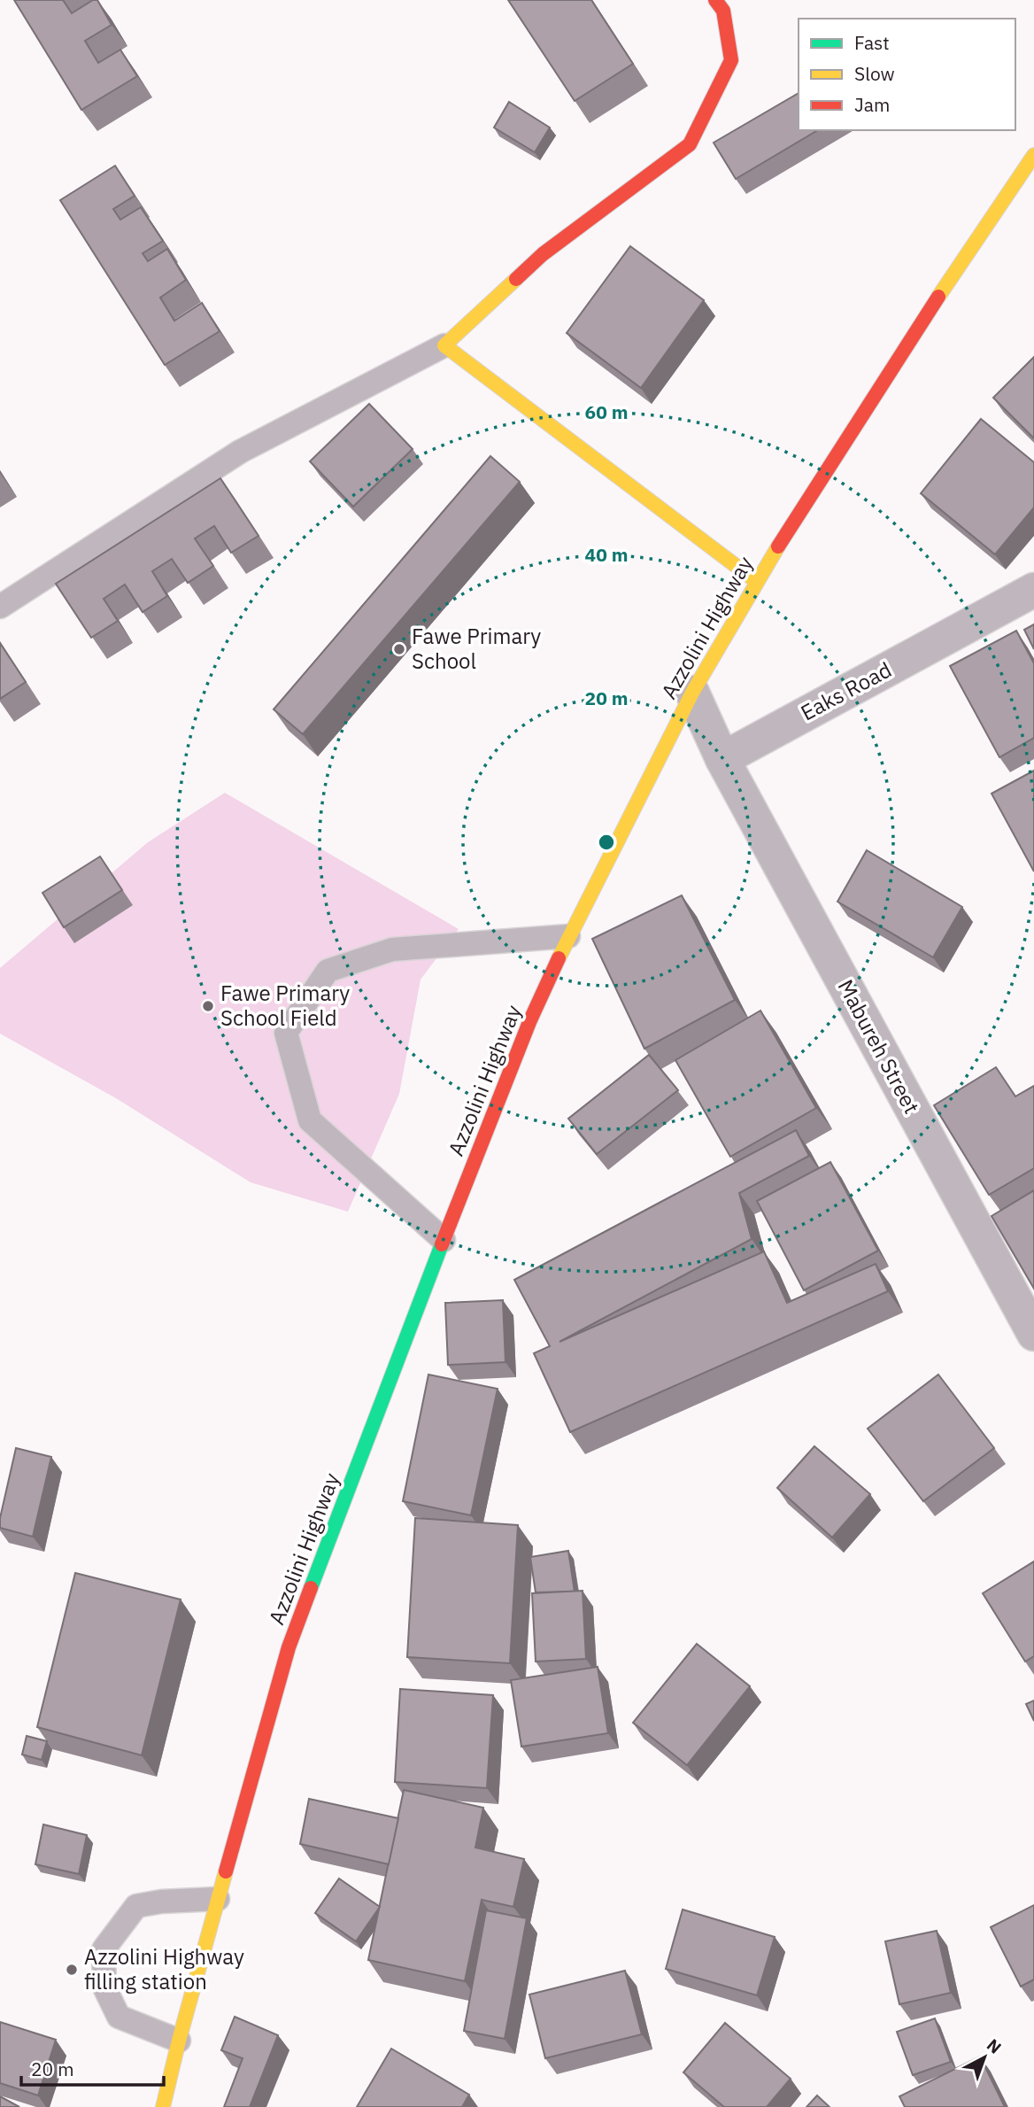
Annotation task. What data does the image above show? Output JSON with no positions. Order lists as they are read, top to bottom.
{
  "streets": {
    "main road": ["Azzolini Highway"],
    "street": ["Eaks Road", "Mabureh Street"]
  },
  "crossings": [
    ["Eaks Road", "Mabureh Street"]
  ],
  "places": ["Fawe Primary School", "Fawe Primary School Field", "Azzolini Highway filling station"],
  "legend": ["Fast", "Slow", "Jam"],
  "scale_bar": "20 m",
  "north": "top right",
  "rings": ["60 m", "40 m", "20 m"]
}
